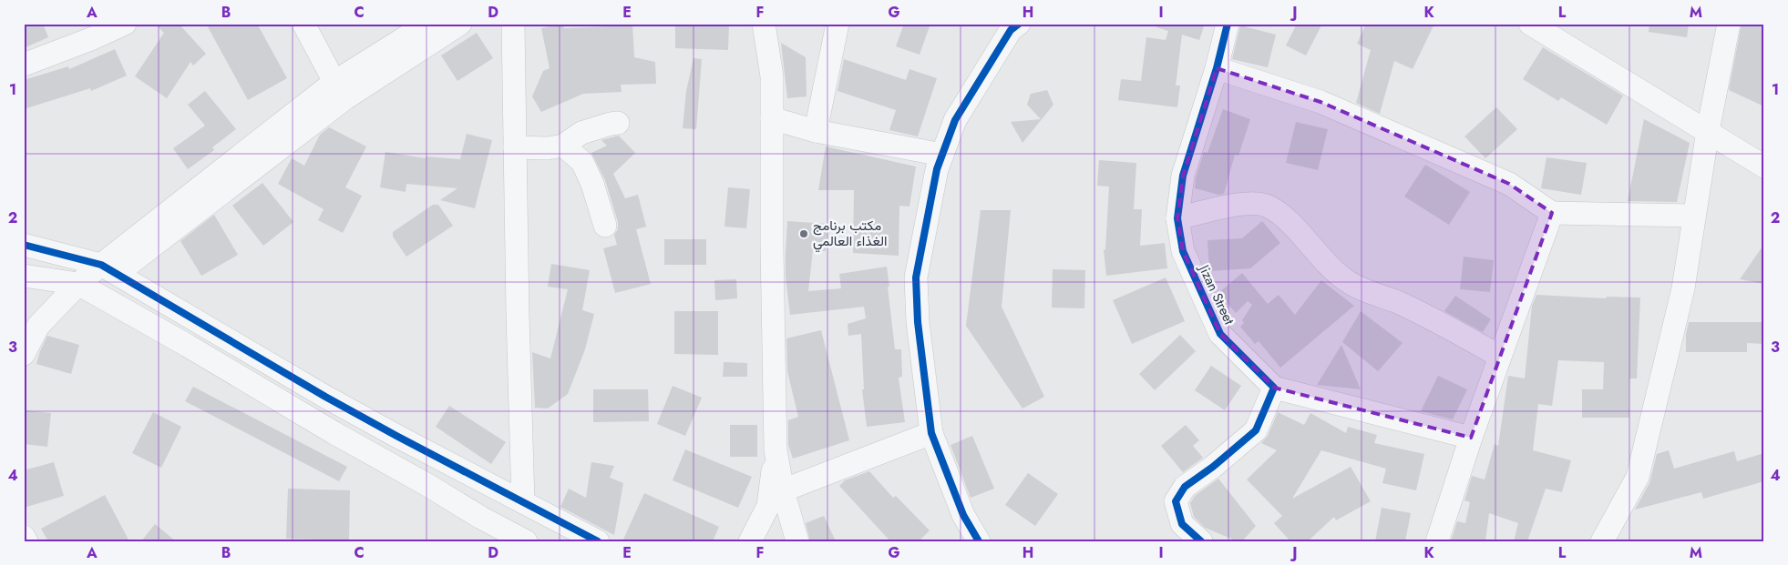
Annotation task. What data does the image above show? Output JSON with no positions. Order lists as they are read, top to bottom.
{
  "streets": {
    "street": ["Jizan Street"]
  },
  "places": ["مكتب برنامج الغذاء العالمي"],
  "grid": {
    "columns": [
      "A",
      "B",
      "C",
      "D",
      "E",
      "F",
      "G",
      "H",
      "I",
      "J",
      "K",
      "L",
      "M"
    ],
    "rows": [
      "1",
      "2",
      "3",
      "4"
    ]
  }
}
